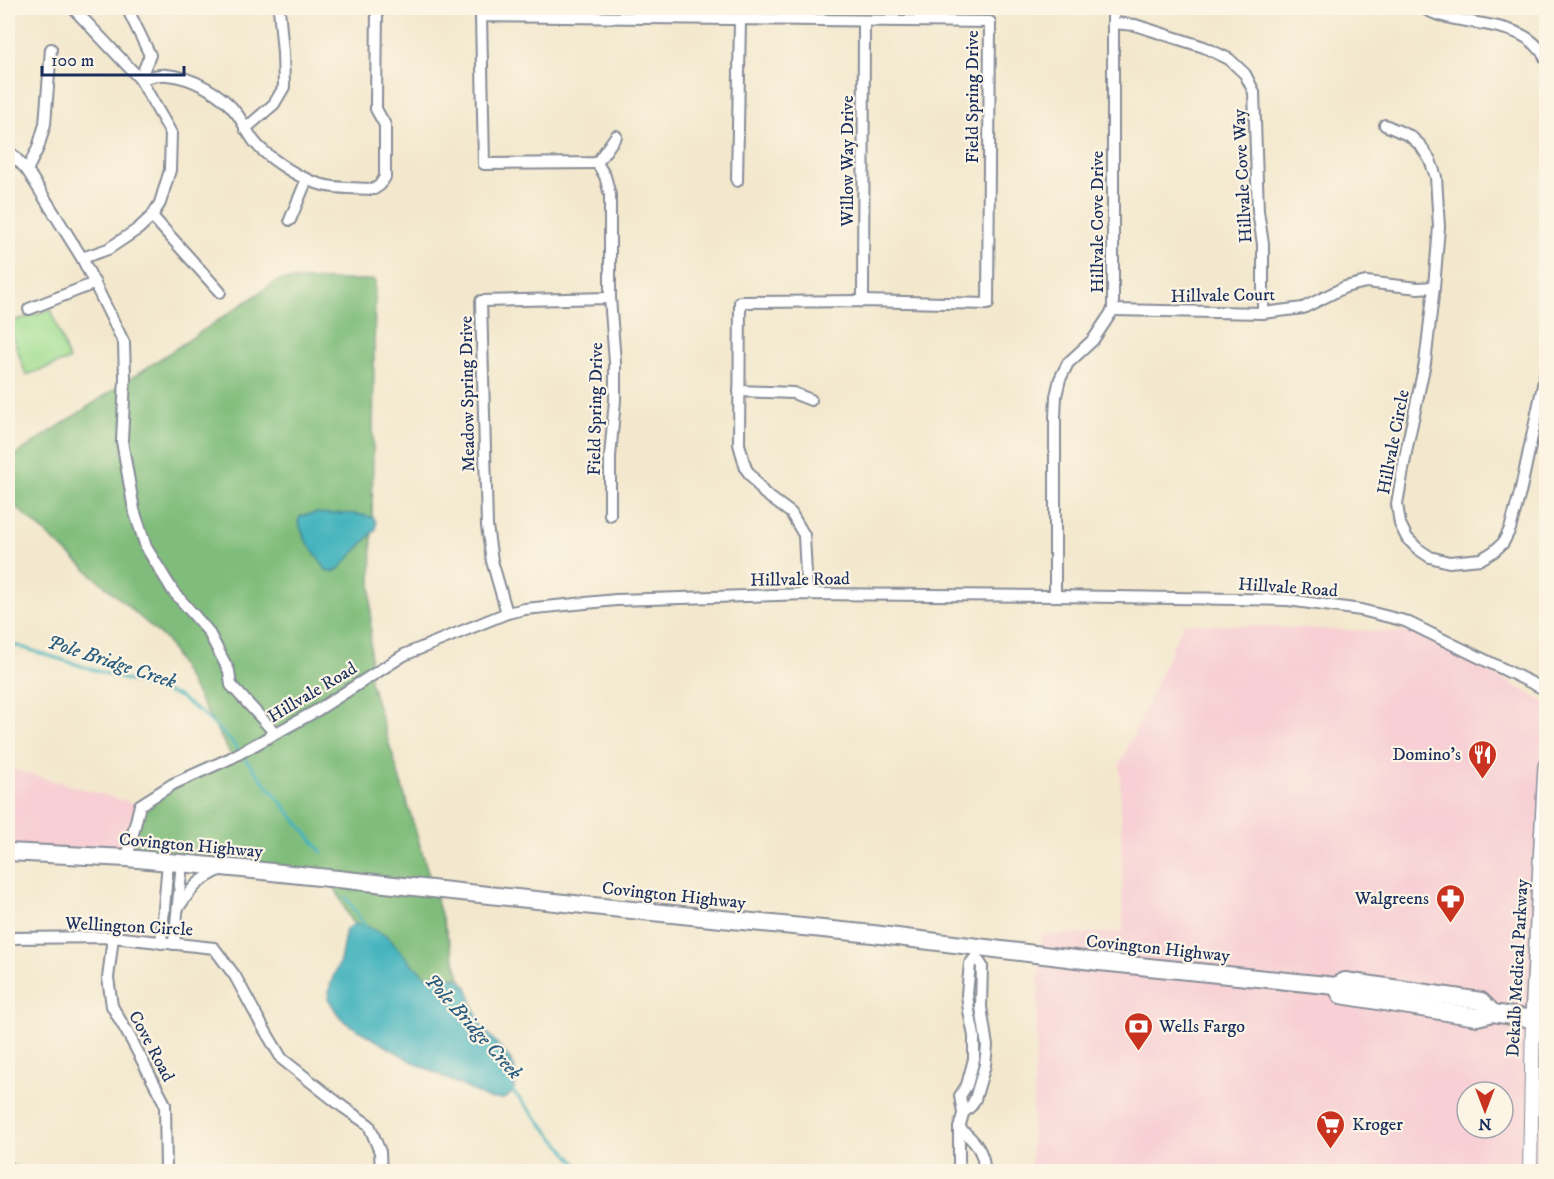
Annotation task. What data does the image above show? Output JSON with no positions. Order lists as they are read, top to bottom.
{
  "streets": {
    "main road": ["Covington Highway", "Dekalb Medical Parkway"],
    "street": [
      "Field Spring Drive",
      "Willow Way Drive",
      "Hillvale Cove Way",
      "Hillvale Cove Drive",
      "Hillvale Court",
      "Meadow Spring Drive",
      "Hillvale Circle",
      "Hillvale Road",
      "Wellington Circle",
      "Cove Road"
    ]
  },
  "crossings": [
    ["Field Spring Drive", "Willow Way Drive"],
    ["Field Spring Drive", "Meadow Spring Drive"],
    ["Field Spring Drive", "Hillvale Road"],
    ["Hillvale Cove Way", "Hillvale Cove Drive"],
    ["Hillvale Cove Way", "Hillvale Court"],
    ["Hillvale Cove Drive", "Hillvale Court"],
    ["Hillvale Cove Drive", "Hillvale Road"],
    ["Hillvale Court", "Hillvale Circle"],
    ["Meadow Spring Drive", "Hillvale Road"],
    ["Hillvale Road", "Covington Highway"],
    ["Covington Highway", "Dekalb Medical Parkway"],
    ["Wellington Circle", "Cove Road"]
  ],
  "water": ["Pole Bridge Creek"],
  "places": {
    "restaurant": ["Domino's"],
    "pharmacy": ["Walgreens"],
    "bank": ["Wells Fargo"],
    "supermarket": ["Kroger"]
  },
  "scale_bar": "100 m",
  "north": "bottom"
}
